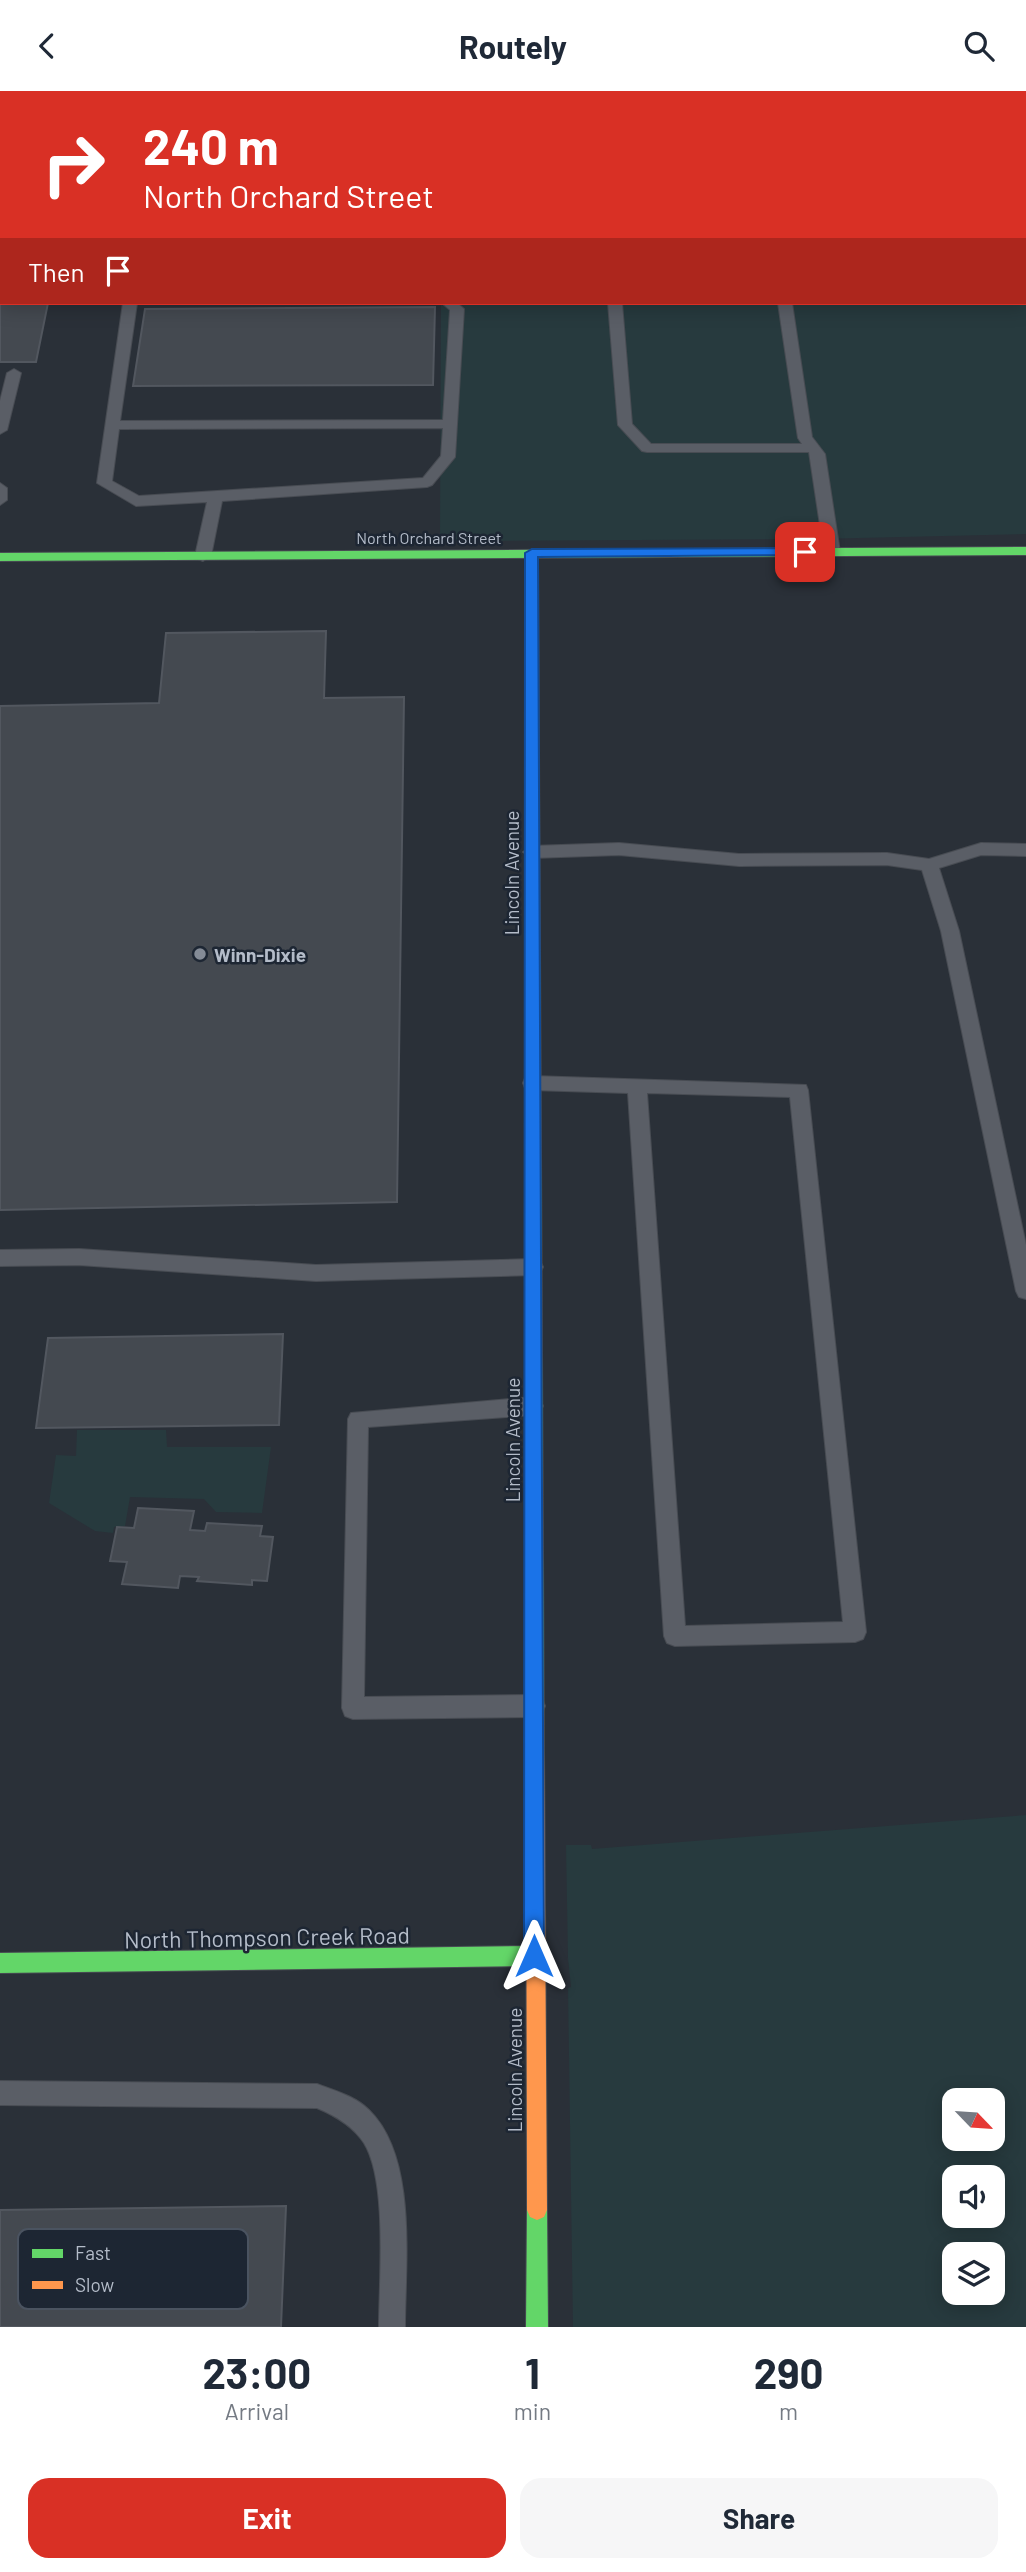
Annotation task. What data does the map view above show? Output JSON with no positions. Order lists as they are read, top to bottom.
{
  "streets": {
    "street": ["North Orchard Street", "Lincoln Avenue", "North Thompson Creek Road"]
  },
  "crossings": [
    ["North Orchard Street", "Lincoln Avenue"],
    ["Lincoln Avenue", "North Thompson Creek Road"]
  ],
  "places": ["Winn-Dixie"],
  "legend": ["Fast", "Slow"],
  "north": "bottom right",
  "page": {
    "header": "Routely",
    "turn": ["240 m", "North Orchard Street"],
    "then": "Then",
    "eta": [
      "23:00",
      "Arrival",
      "1",
      "min",
      "290",
      "m"
    ],
    "buttons": ["Exit", "Share"]
  }
}
